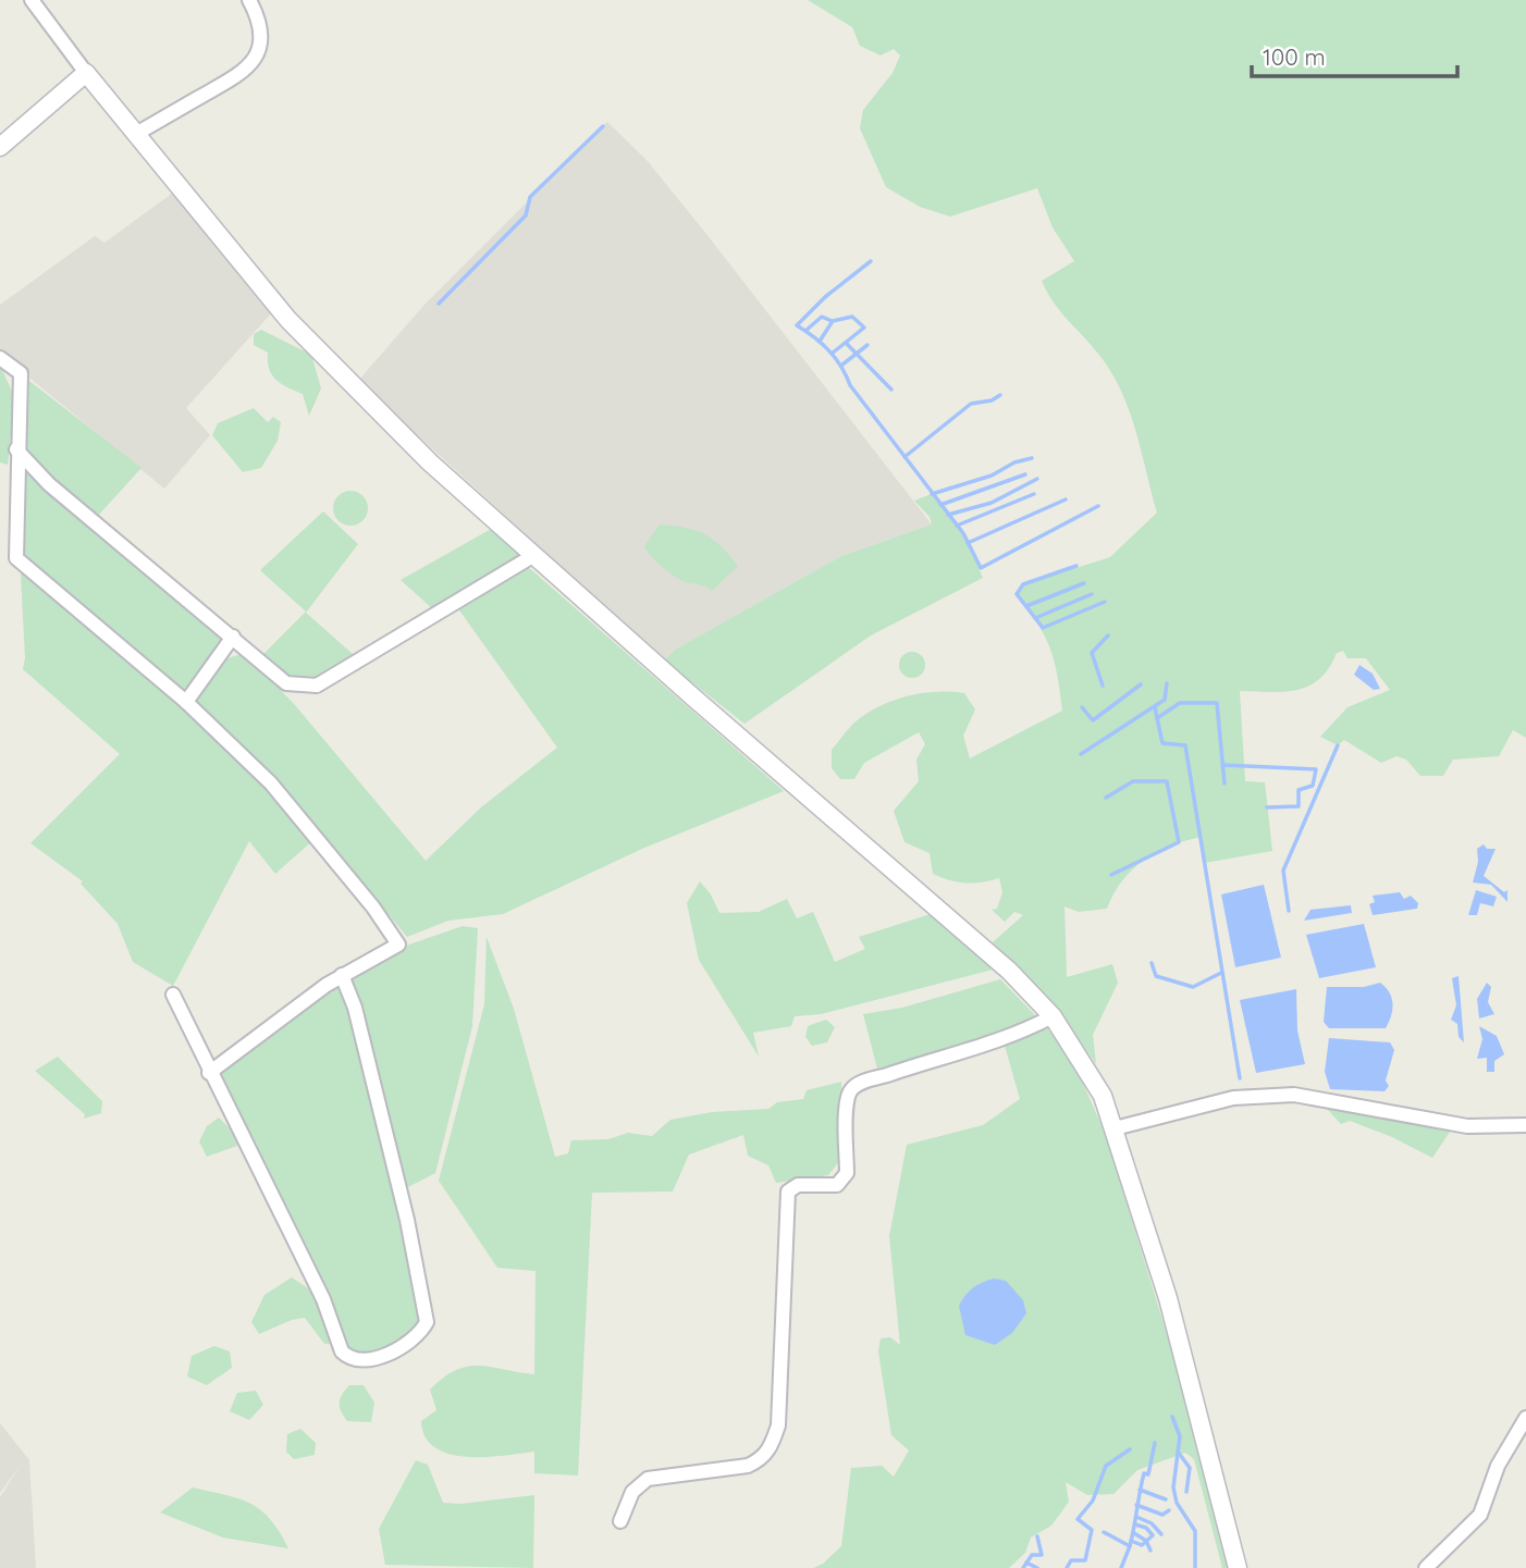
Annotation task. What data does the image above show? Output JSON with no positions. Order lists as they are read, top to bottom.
{
  "scale_bar": "100 m"
}
